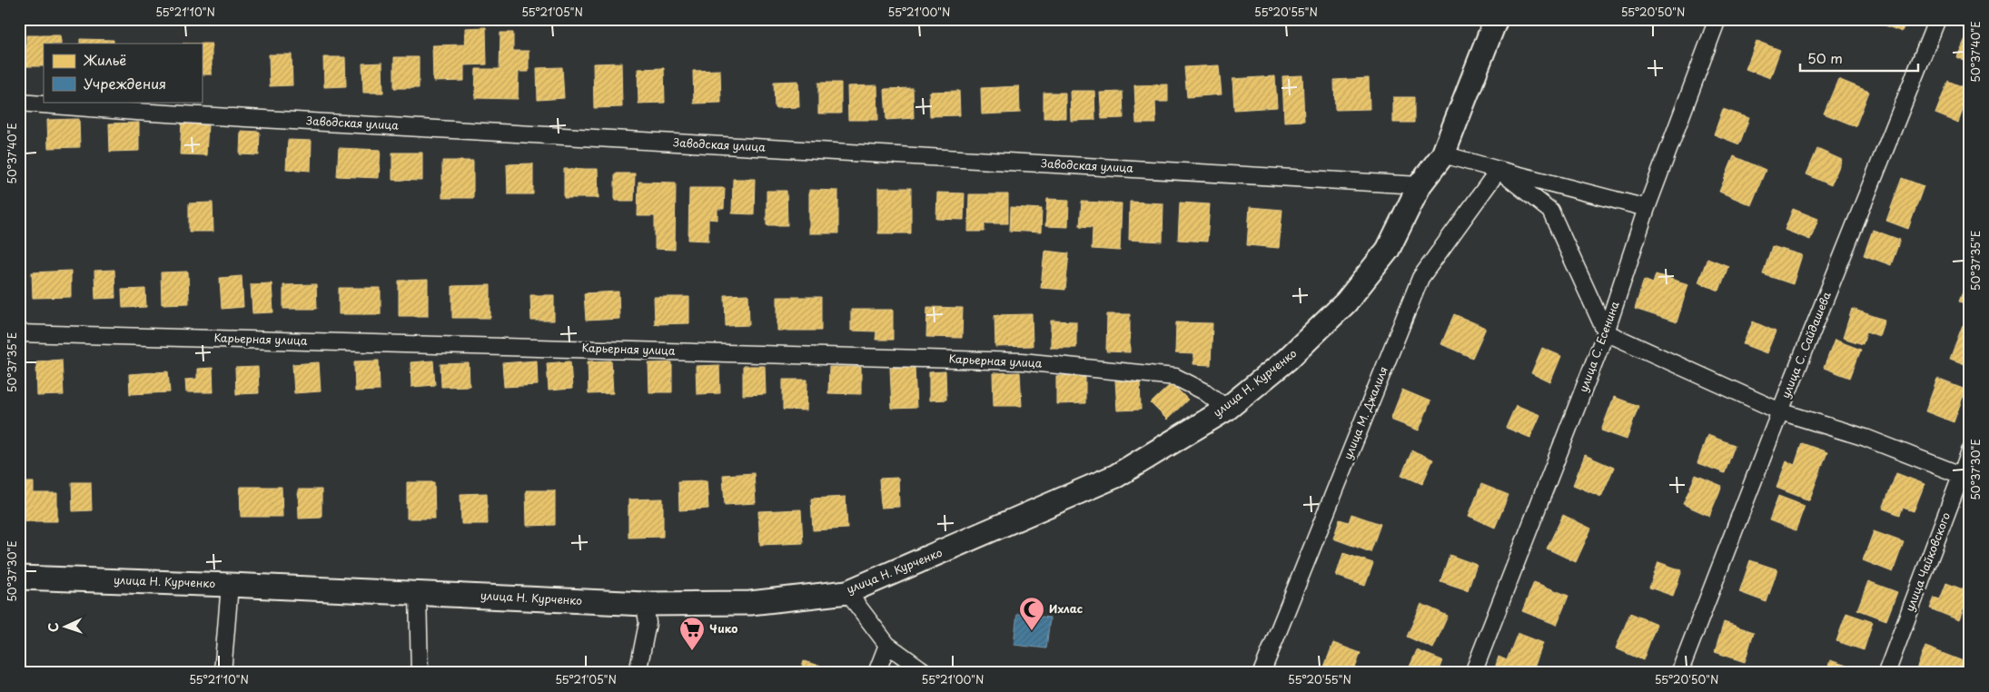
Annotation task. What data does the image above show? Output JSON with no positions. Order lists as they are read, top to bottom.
{
  "streets": {
    "main road": ["улица Н. Курченко"],
    "street": [
      "Заводская улица",
      "Карьерная улица",
      "улица С. Сайдашева",
      "улица С. Есенина",
      "улица М. Джалиля",
      "улица Чайковского"
    ]
  },
  "crossings": [
    ["Заводская улица", "улица Н. Курченко"],
    ["Карьерная улица", "улица Н. Курченко"]
  ],
  "places": {
    "mosque": ["Ихлас"],
    "supermarket": ["Чико"]
  },
  "legend": ["Жильё", "Учреждения"],
  "scale_bar": "50 m",
  "north": "left",
  "coordinates": [
    "55°21'10\"N",
    "55°21'05\"N",
    "55°21'00\"N",
    "55°20'55\"N",
    "55°20'50\"N",
    "50°37'40\"E",
    "50°37'35\"E",
    "50°37'30\"E"
  ]
}
